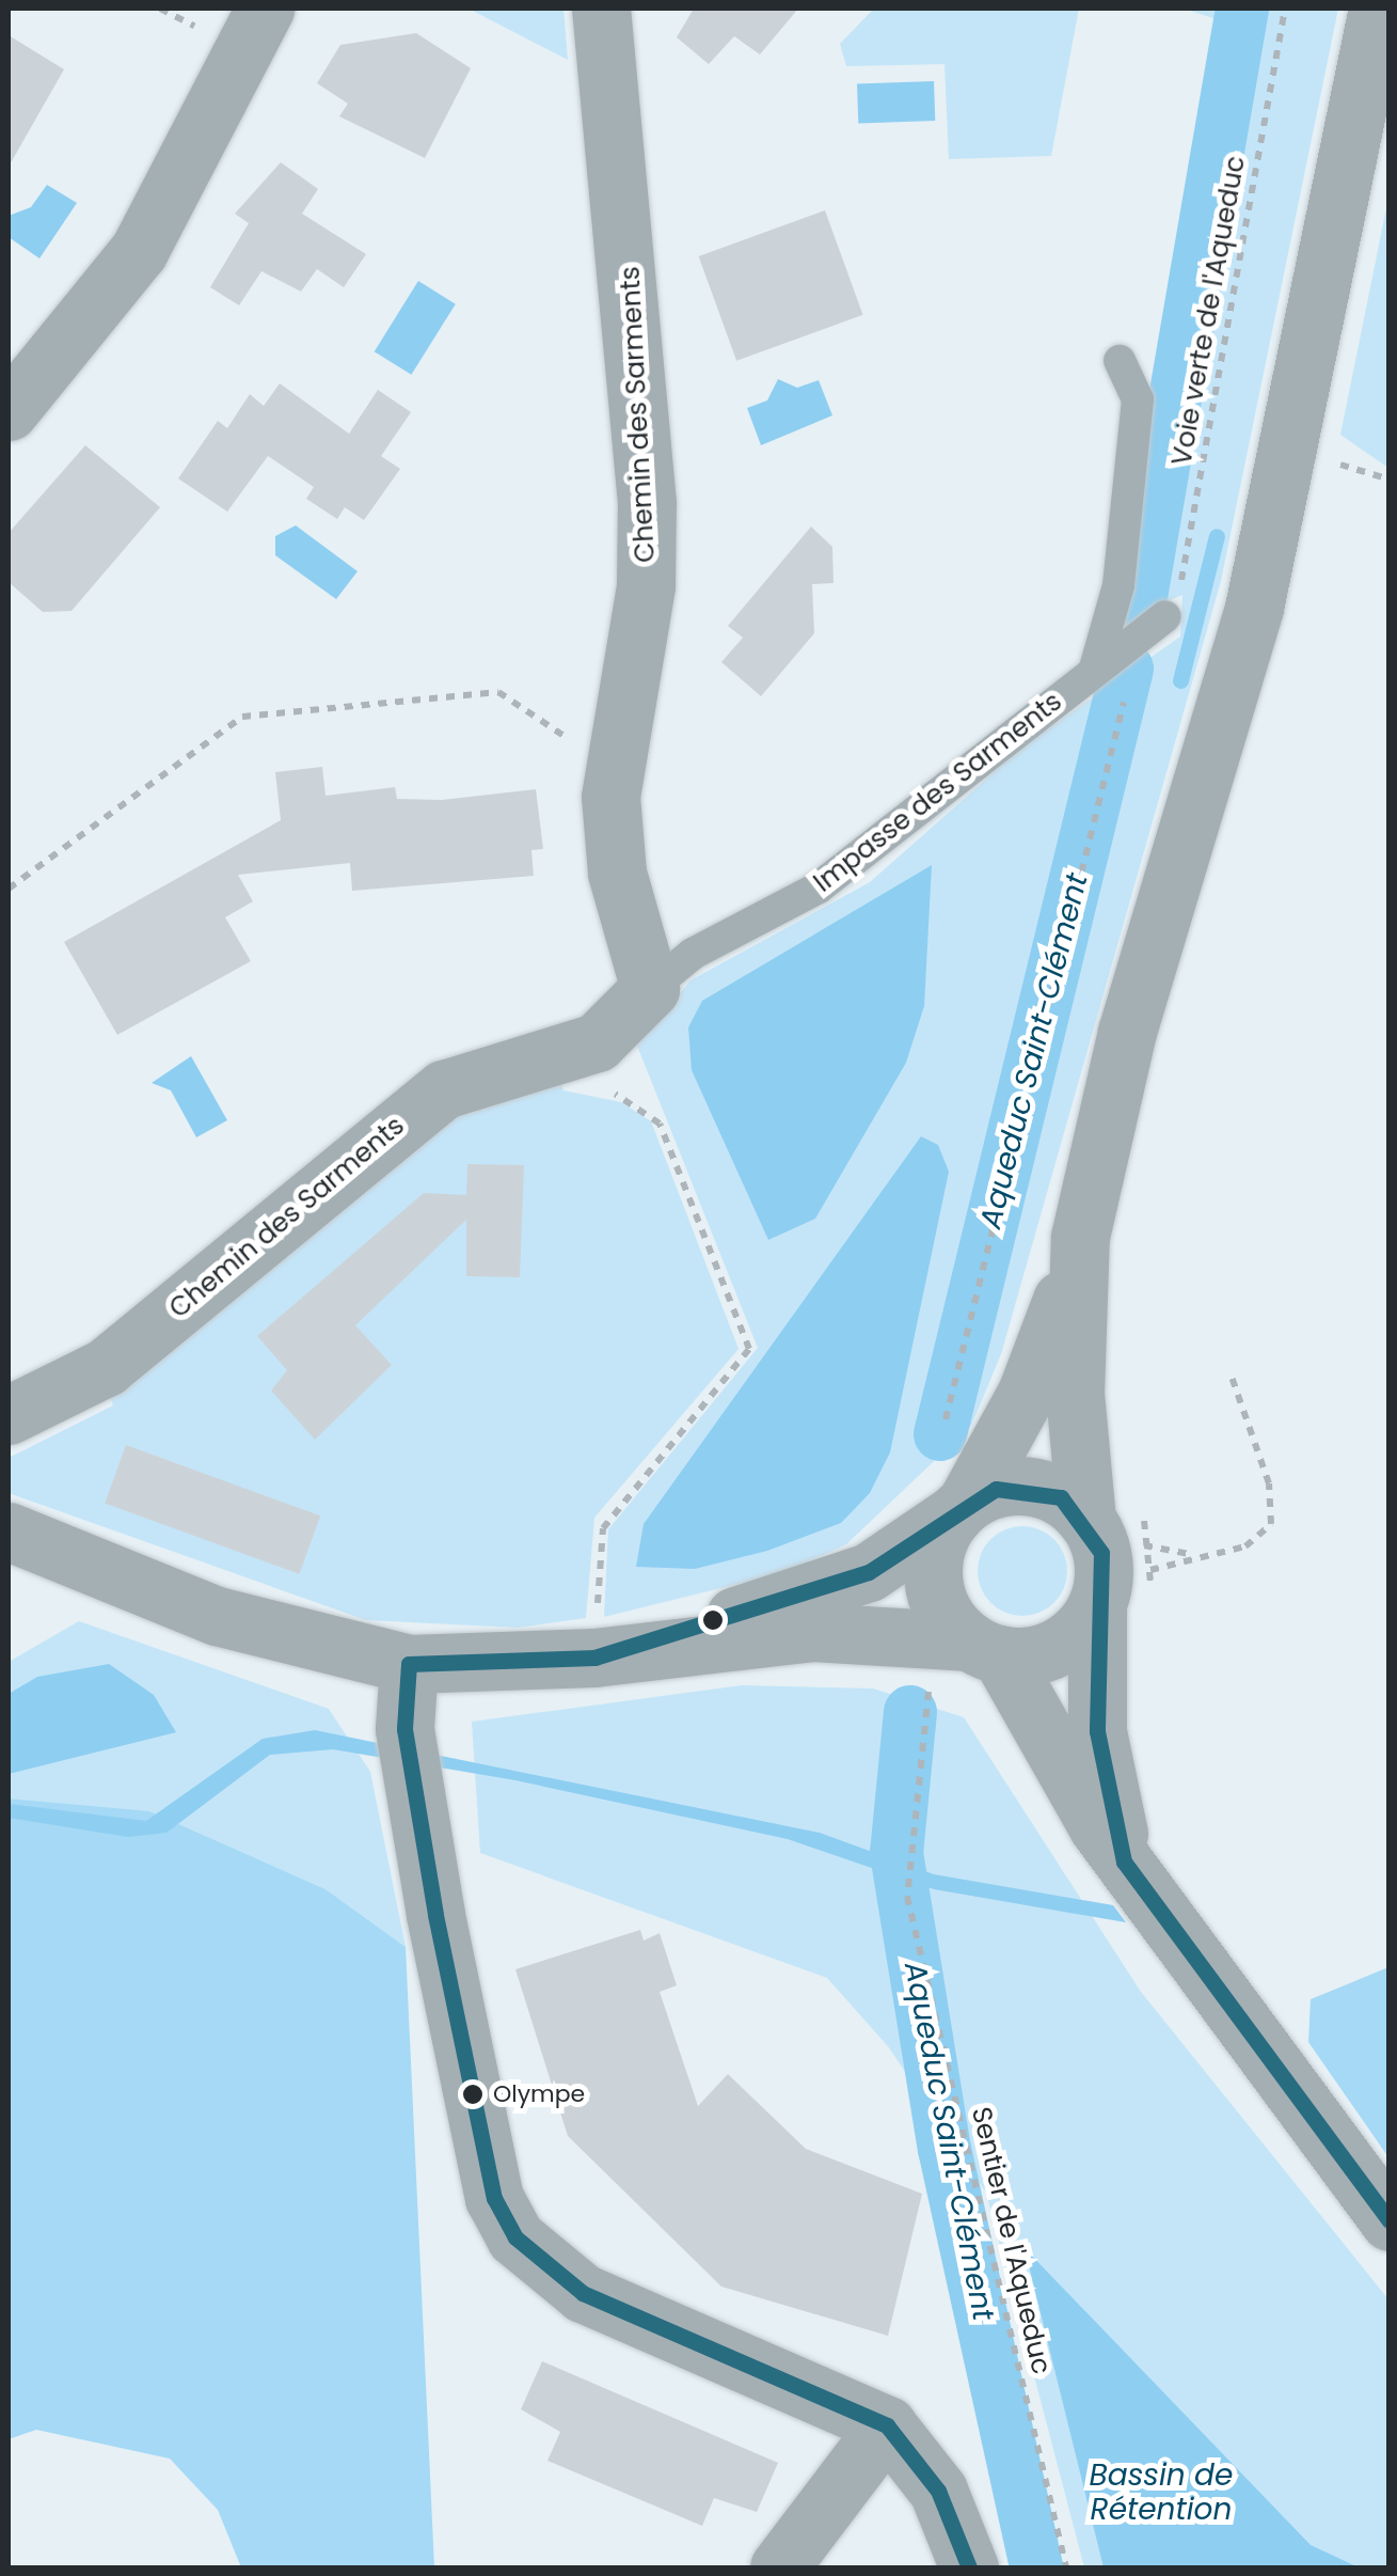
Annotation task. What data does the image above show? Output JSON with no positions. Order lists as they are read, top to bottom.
{
  "streets": {
    "street": ["Chemin des Sarments"],
    "lane": ["Impasse des Sarments"],
    "path": ["Voie verte de l'Aqueduc", "Sentier de l'Aqueduc"]
  },
  "crossings": [
    ["Voie verte de l'Aqueduc", "Impasse des Sarments"],
    ["Chemin des Sarments", "Impasse des Sarments"]
  ],
  "water": ["Aqueduc Saint-Clément", "Bassin de Rétention"],
  "places": ["Olympe"]
}
